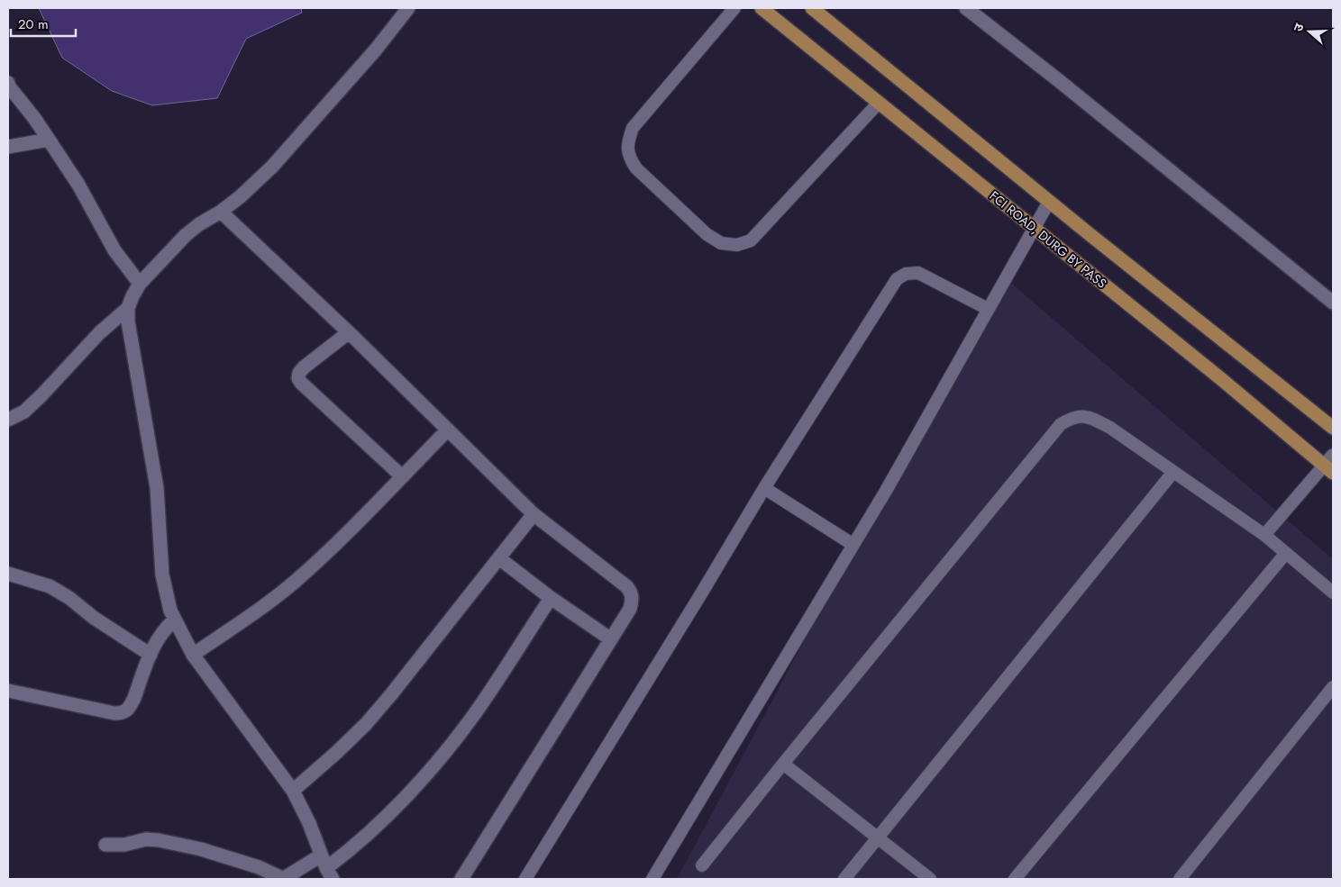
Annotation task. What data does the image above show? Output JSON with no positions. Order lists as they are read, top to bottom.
{
  "streets": {
    "main road": ["FCI ROAD, DURG BY PASS"]
  },
  "scale_bar": "20 m",
  "north": "left"
}
